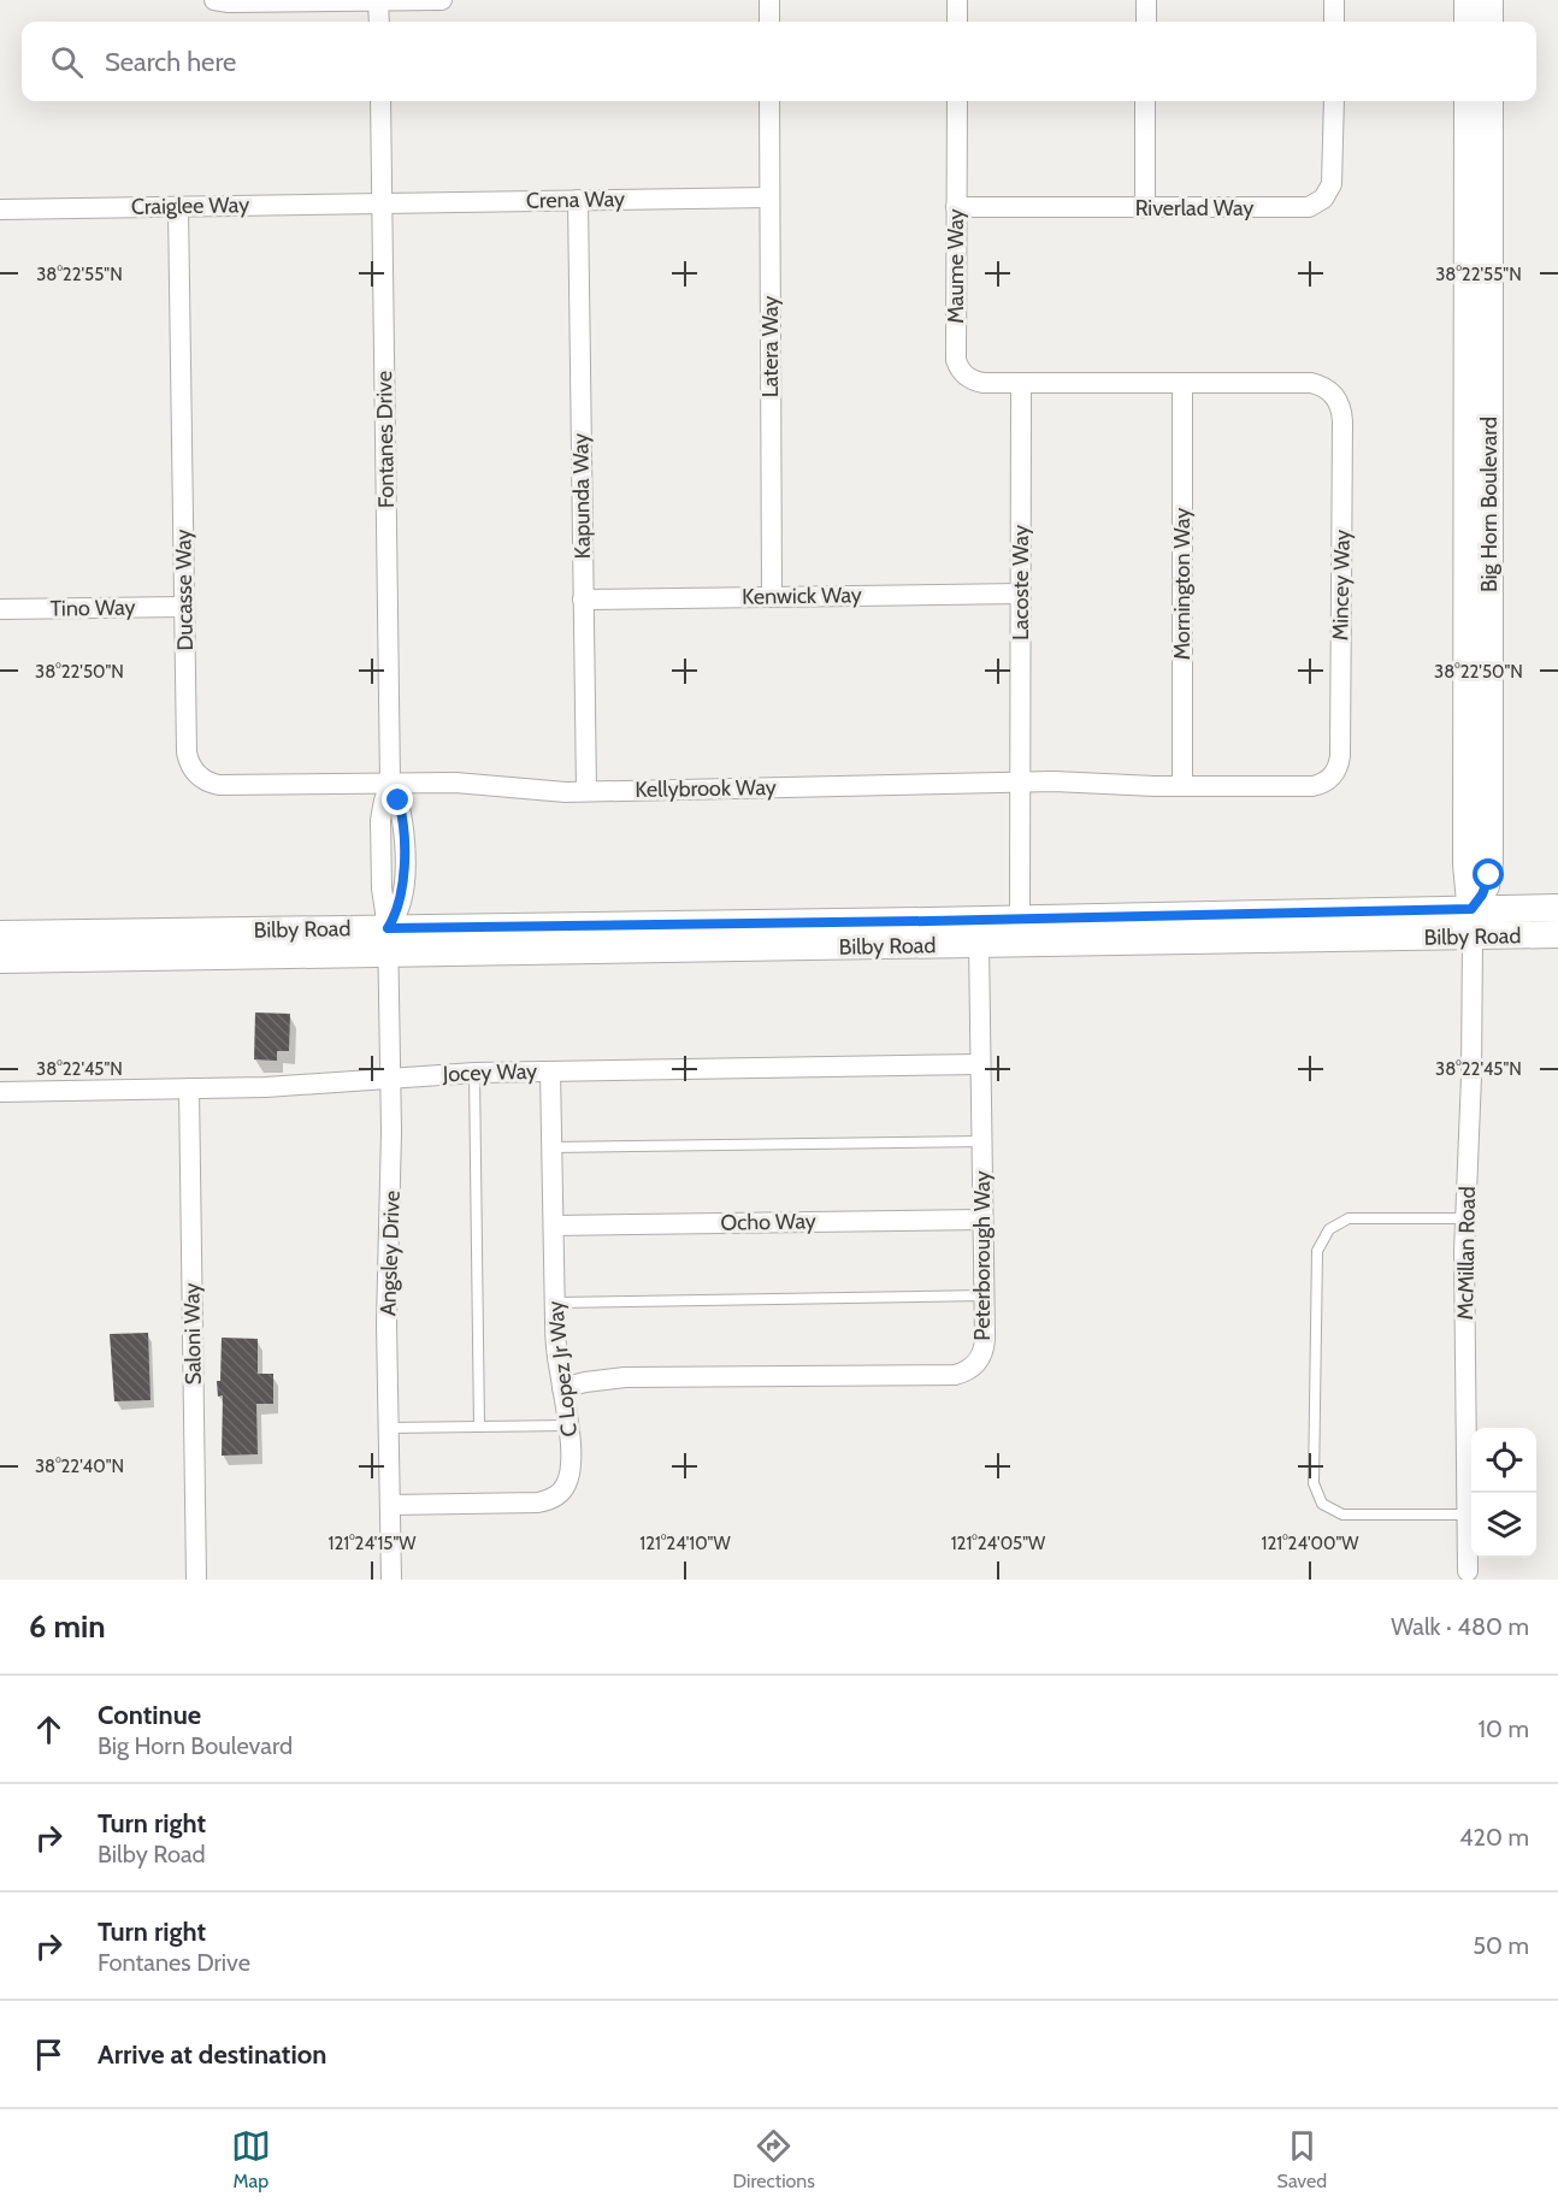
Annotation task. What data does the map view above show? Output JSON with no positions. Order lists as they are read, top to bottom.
{
  "streets": {
    "main road": ["Big Horn Boulevard", "Bilby Road"],
    "street": [
      "Crena Way",
      "Craiglee Way",
      "Riverlad Way",
      "Maume Way",
      "Latera Way",
      "Fontanes Drive",
      "Kapunda Way",
      "Lacoste Way",
      "Mornington Way",
      "Mincey Way",
      "Ducasse Way",
      "Kenwick Way",
      "Tino Way",
      "Kellybrook Way",
      "Jocey Way",
      "Ocho Way",
      "Angsley Drive",
      "McMillan Road",
      "Peterborough Way",
      "Saloni Way",
      "C Lopez Jr Way"
    ]
  },
  "crossings": [
    ["Crena Way", "Craiglee Way"],
    ["Crena Way", "Latera Way"],
    ["Crena Way", "Fontanes Drive"],
    ["Crena Way", "Kapunda Way"],
    ["Craiglee Way", "Fontanes Drive"],
    ["Craiglee Way", "Ducasse Way"],
    ["Riverlad Way", "Maume Way"],
    ["Maume Way", "Lacoste Way"],
    ["Maume Way", "Mincey Way"],
    ["Latera Way", "Kenwick Way"],
    ["Fontanes Drive", "Ducasse Way"],
    ["Fontanes Drive", "Kellybrook Way"],
    ["Fontanes Drive", "Bilby Road"],
    ["Fontanes Drive", "Angsley Drive"],
    ["Kapunda Way", "Kenwick Way"],
    ["Kapunda Way", "Kellybrook Way"],
    ["Big Horn Boulevard", "Bilby Road"],
    ["Big Horn Boulevard", "McMillan Road"],
    ["Lacoste Way", "Mincey Way"],
    ["Lacoste Way", "Kenwick Way"],
    ["Lacoste Way", "Kellybrook Way"],
    ["Lacoste Way", "Bilby Road"],
    ["Mornington Way", "Mincey Way"],
    ["Mincey Way", "Kellybrook Way"],
    ["Ducasse Way", "Tino Way"],
    ["Ducasse Way", "Kellybrook Way"],
    ["Bilby Road", "Angsley Drive"],
    ["Bilby Road", "McMillan Road"],
    ["Bilby Road", "Peterborough Way"],
    ["Jocey Way", "Angsley Drive"],
    ["Jocey Way", "Peterborough Way"],
    ["Jocey Way", "Saloni Way"],
    ["Jocey Way", "C Lopez Jr Way"],
    ["Ocho Way", "Peterborough Way"],
    ["Ocho Way", "C Lopez Jr Way"],
    ["Angsley Drive", "C Lopez Jr Way"],
    ["Peterborough Way", "C Lopez Jr Way"]
  ],
  "page": {
    "search": "Search here",
    "heading": ["6 min", "Walk · 480 m"],
    "list": [
      ["Continue", "Big Horn Boulevard", "10 m"],
      ["Turn right", "Bilby Road", "420 m"],
      ["Turn right", "Fontanes Drive", "50 m"],
      "Arrive at destination"
    ],
    "nav": ["Map", "Directions", "Saved"]
  },
  "coordinates": [
    "38°22'55\"N",
    "38°22'50\"N",
    "38°22'45\"N",
    "38°22'40\"N",
    "121°24'15\"W",
    "121°24'10\"W",
    "121°24'05\"W",
    "121°24'00\"W"
  ]
}
